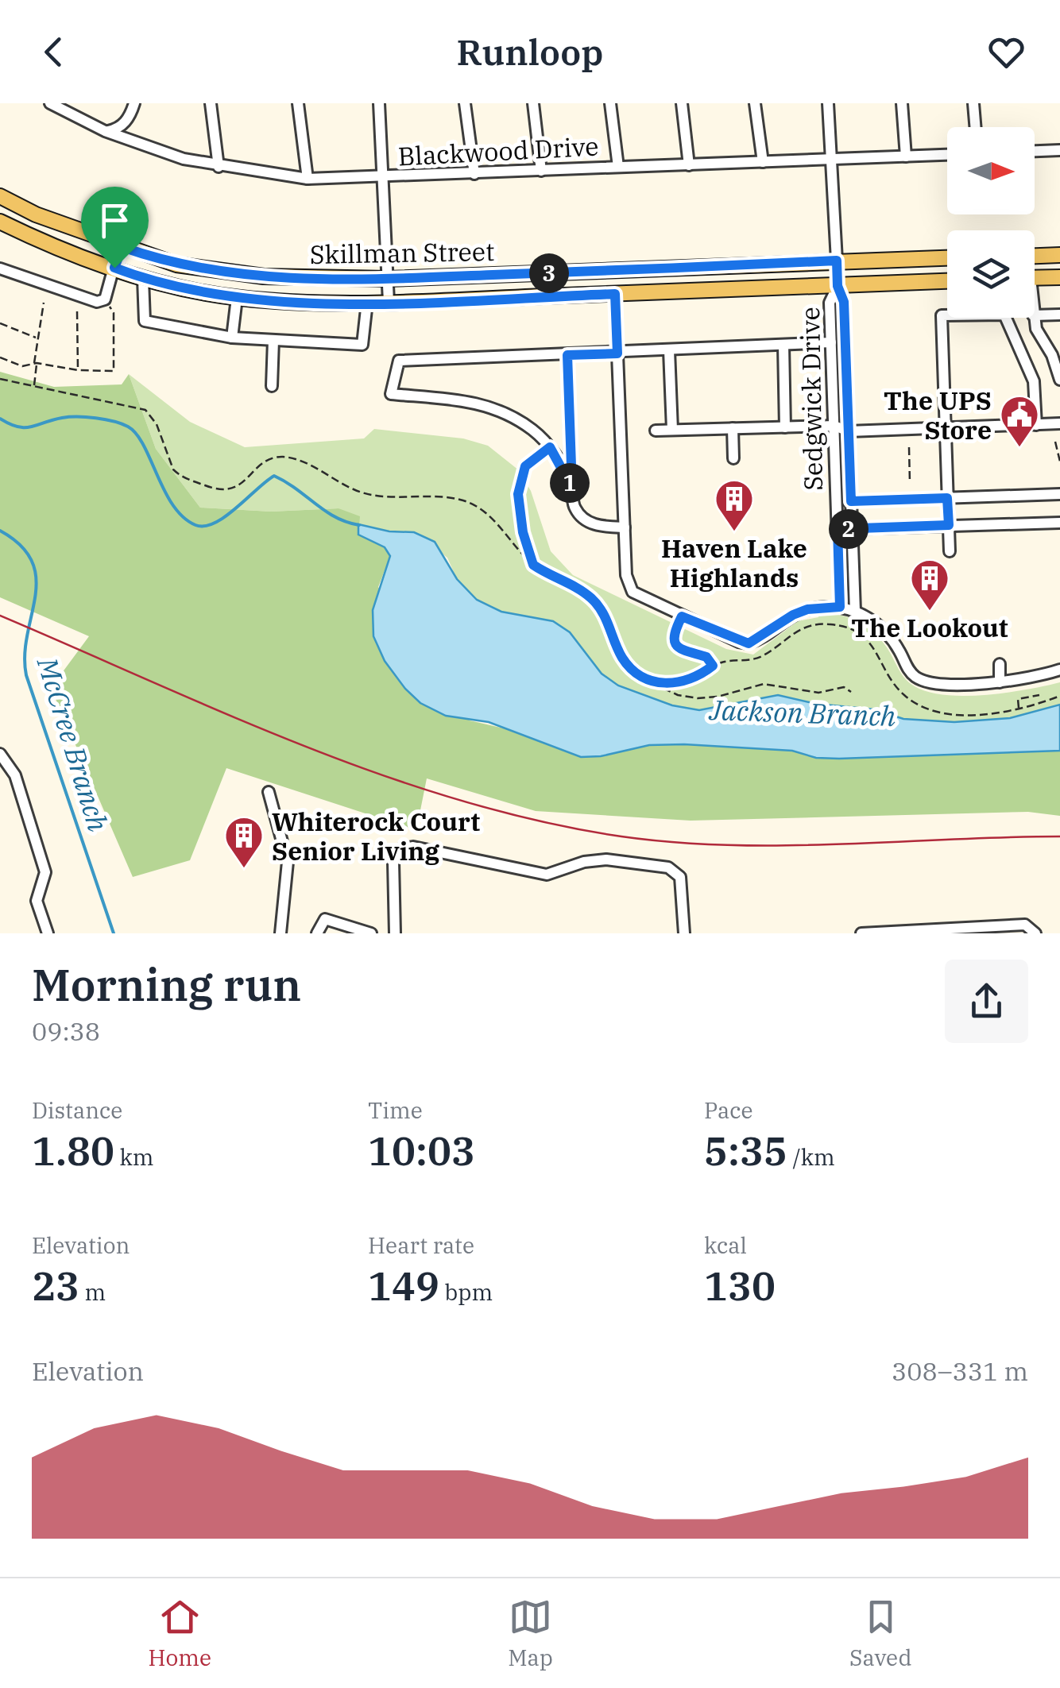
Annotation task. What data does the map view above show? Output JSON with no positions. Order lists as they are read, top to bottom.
{
  "streets": {
    "main road": ["Skillman Street", "Sedgwick Drive"],
    "street": ["Blackwood Drive"]
  },
  "crossings": [
    ["Blackwood Drive", "Sedgwick Drive"],
    ["Skillman Street", "Sedgwick Drive"]
  ],
  "water": ["Jackson Branch", "McCree Branch"],
  "places": {
    "public building": ["The UPS Store"],
    "building": ["Haven Lake Highlands", "The Lookout", "Whiterock Court Senior Living"]
  },
  "north": "right",
  "page": {
    "header": "Runloop",
    "pins": ["3", "1", "2"],
    "heading": ["Morning run", "09:38"],
    "stats": [
      ["Distance", "1.80 km"],
      ["Time", "10:03"],
      ["Pace", "5:35 /km"],
      ["Elevation", "23 m"],
      ["Heart rate", "149 bpm"],
      ["kcal", "130"]
    ],
    "chart": ["Elevation", "308–331 m"],
    "tabs": ["Home", "Map", "Saved"]
  }
}
